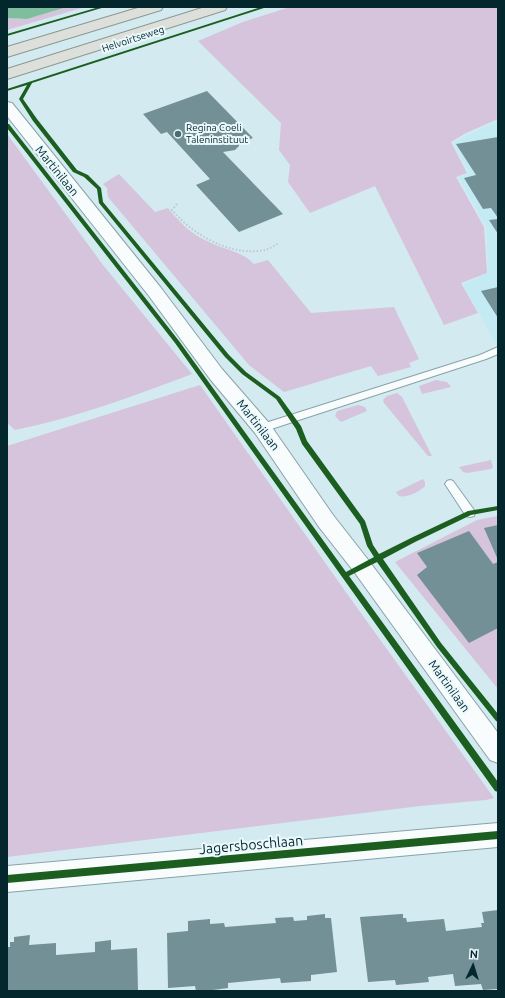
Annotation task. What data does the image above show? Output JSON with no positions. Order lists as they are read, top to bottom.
{
  "streets": {
    "main road": ["Helvoirtseweg"],
    "street": ["Martinilaan", "Jagersboschlaan"]
  },
  "places": ["Regina Coeli Taleninstituut"],
  "north": "top"
}
